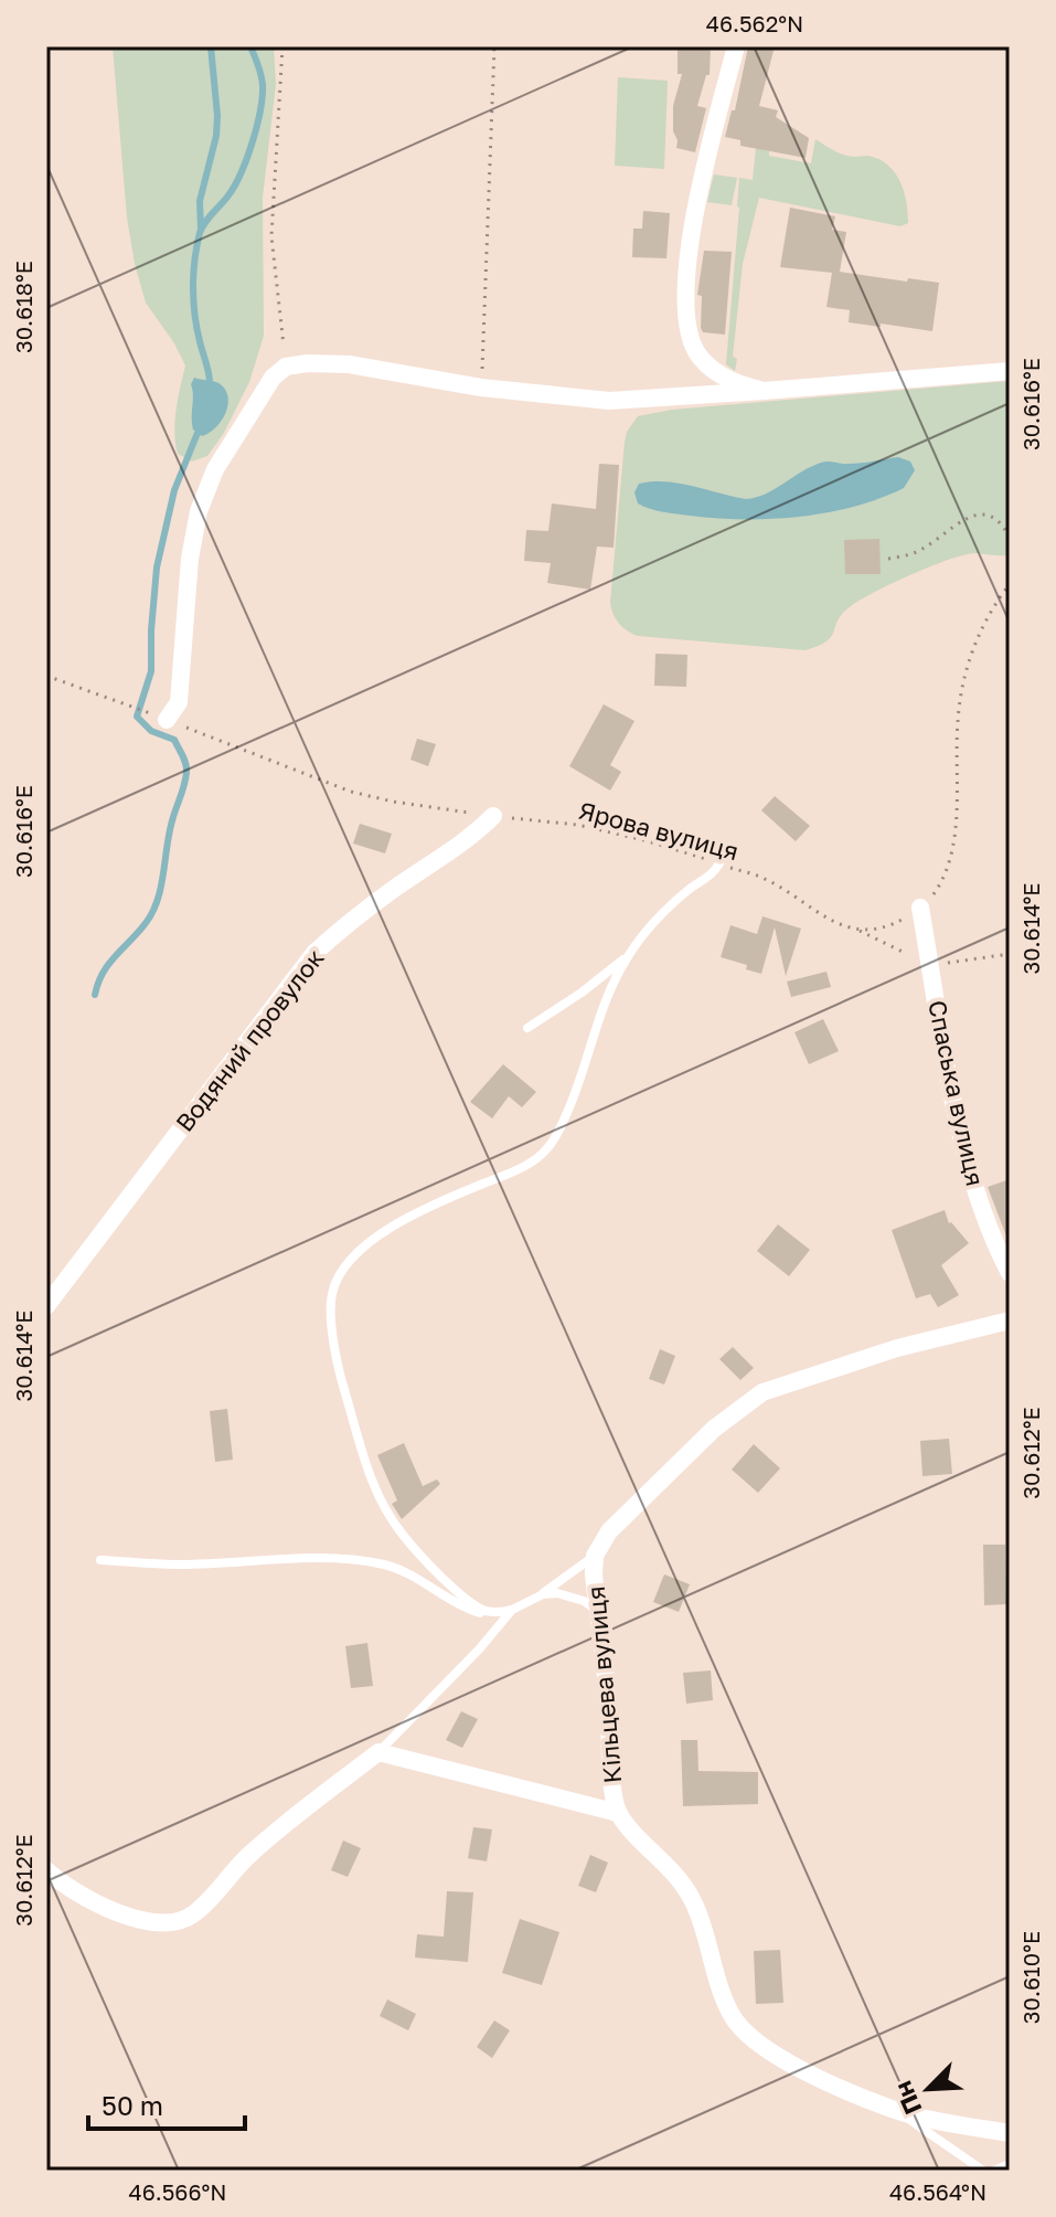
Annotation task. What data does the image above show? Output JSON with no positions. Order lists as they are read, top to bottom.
{
  "streets": {
    "street": ["Водяний провулок", "Спаська вулиця", "Кільцева вулиця"],
    "path": ["Ярова вулиця"]
  },
  "crossings": [
    ["Ярова вулиця", "Водяний провулок"],
    ["Ярова вулиця", "Спаська вулиця"]
  ],
  "scale_bar": "50 m",
  "north": "bottom left",
  "coordinates": [
    "46.562°N",
    "30.618°E",
    "30.616°E",
    "30.614°E",
    "30.612°E",
    "30.610°E",
    "46.566°N",
    "46.564°N"
  ]
}
